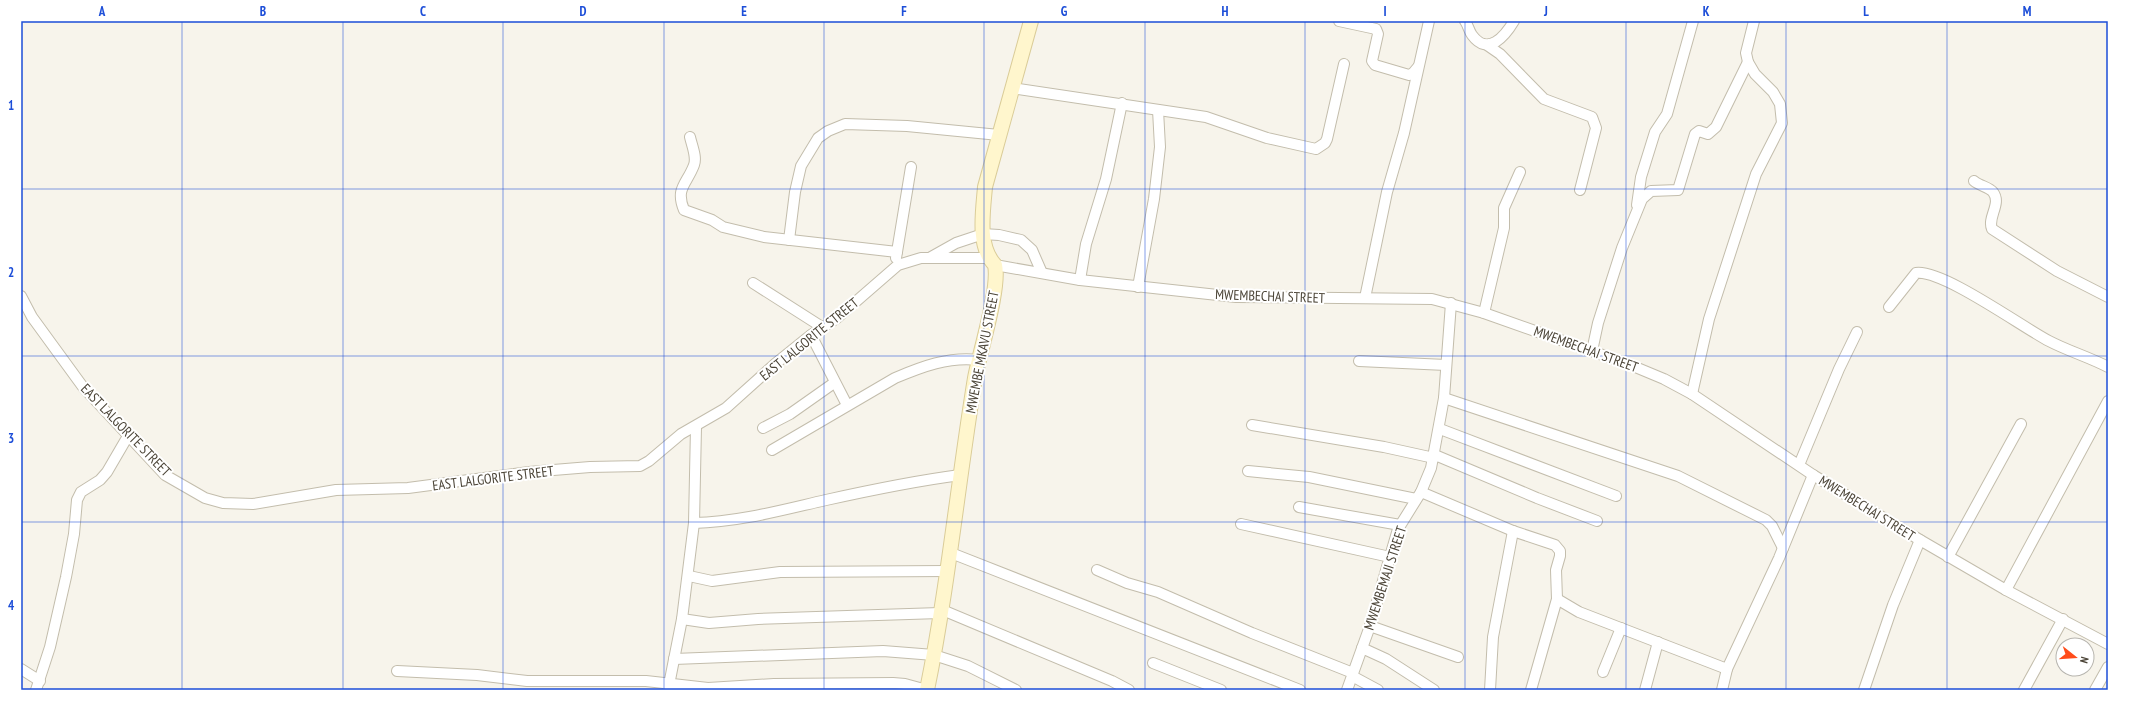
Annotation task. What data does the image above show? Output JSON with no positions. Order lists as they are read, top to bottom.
{
  "streets": {
    "street": [
      "MWEMBECHAI STREET",
      "EAST LALGORITE STREET",
      "MWEMBE MKAVU STREET",
      "MWEMBEMAJI STREET"
    ]
  },
  "crossings": [
    ["MWEMBECHAI STREET", "EAST LALGORITE STREET"],
    ["MWEMBECHAI STREET", "MWEMBE MKAVU STREET"],
    ["MWEMBECHAI STREET", "MWEMBEMAJI STREET"],
    ["EAST LALGORITE STREET", "MWEMBE MKAVU STREET"]
  ],
  "north": "right",
  "grid": {
    "columns": [
      "A",
      "B",
      "C",
      "D",
      "E",
      "F",
      "G",
      "H",
      "I",
      "J",
      "K",
      "L",
      "M"
    ],
    "rows": [
      "1",
      "2",
      "3",
      "4"
    ]
  }
}
